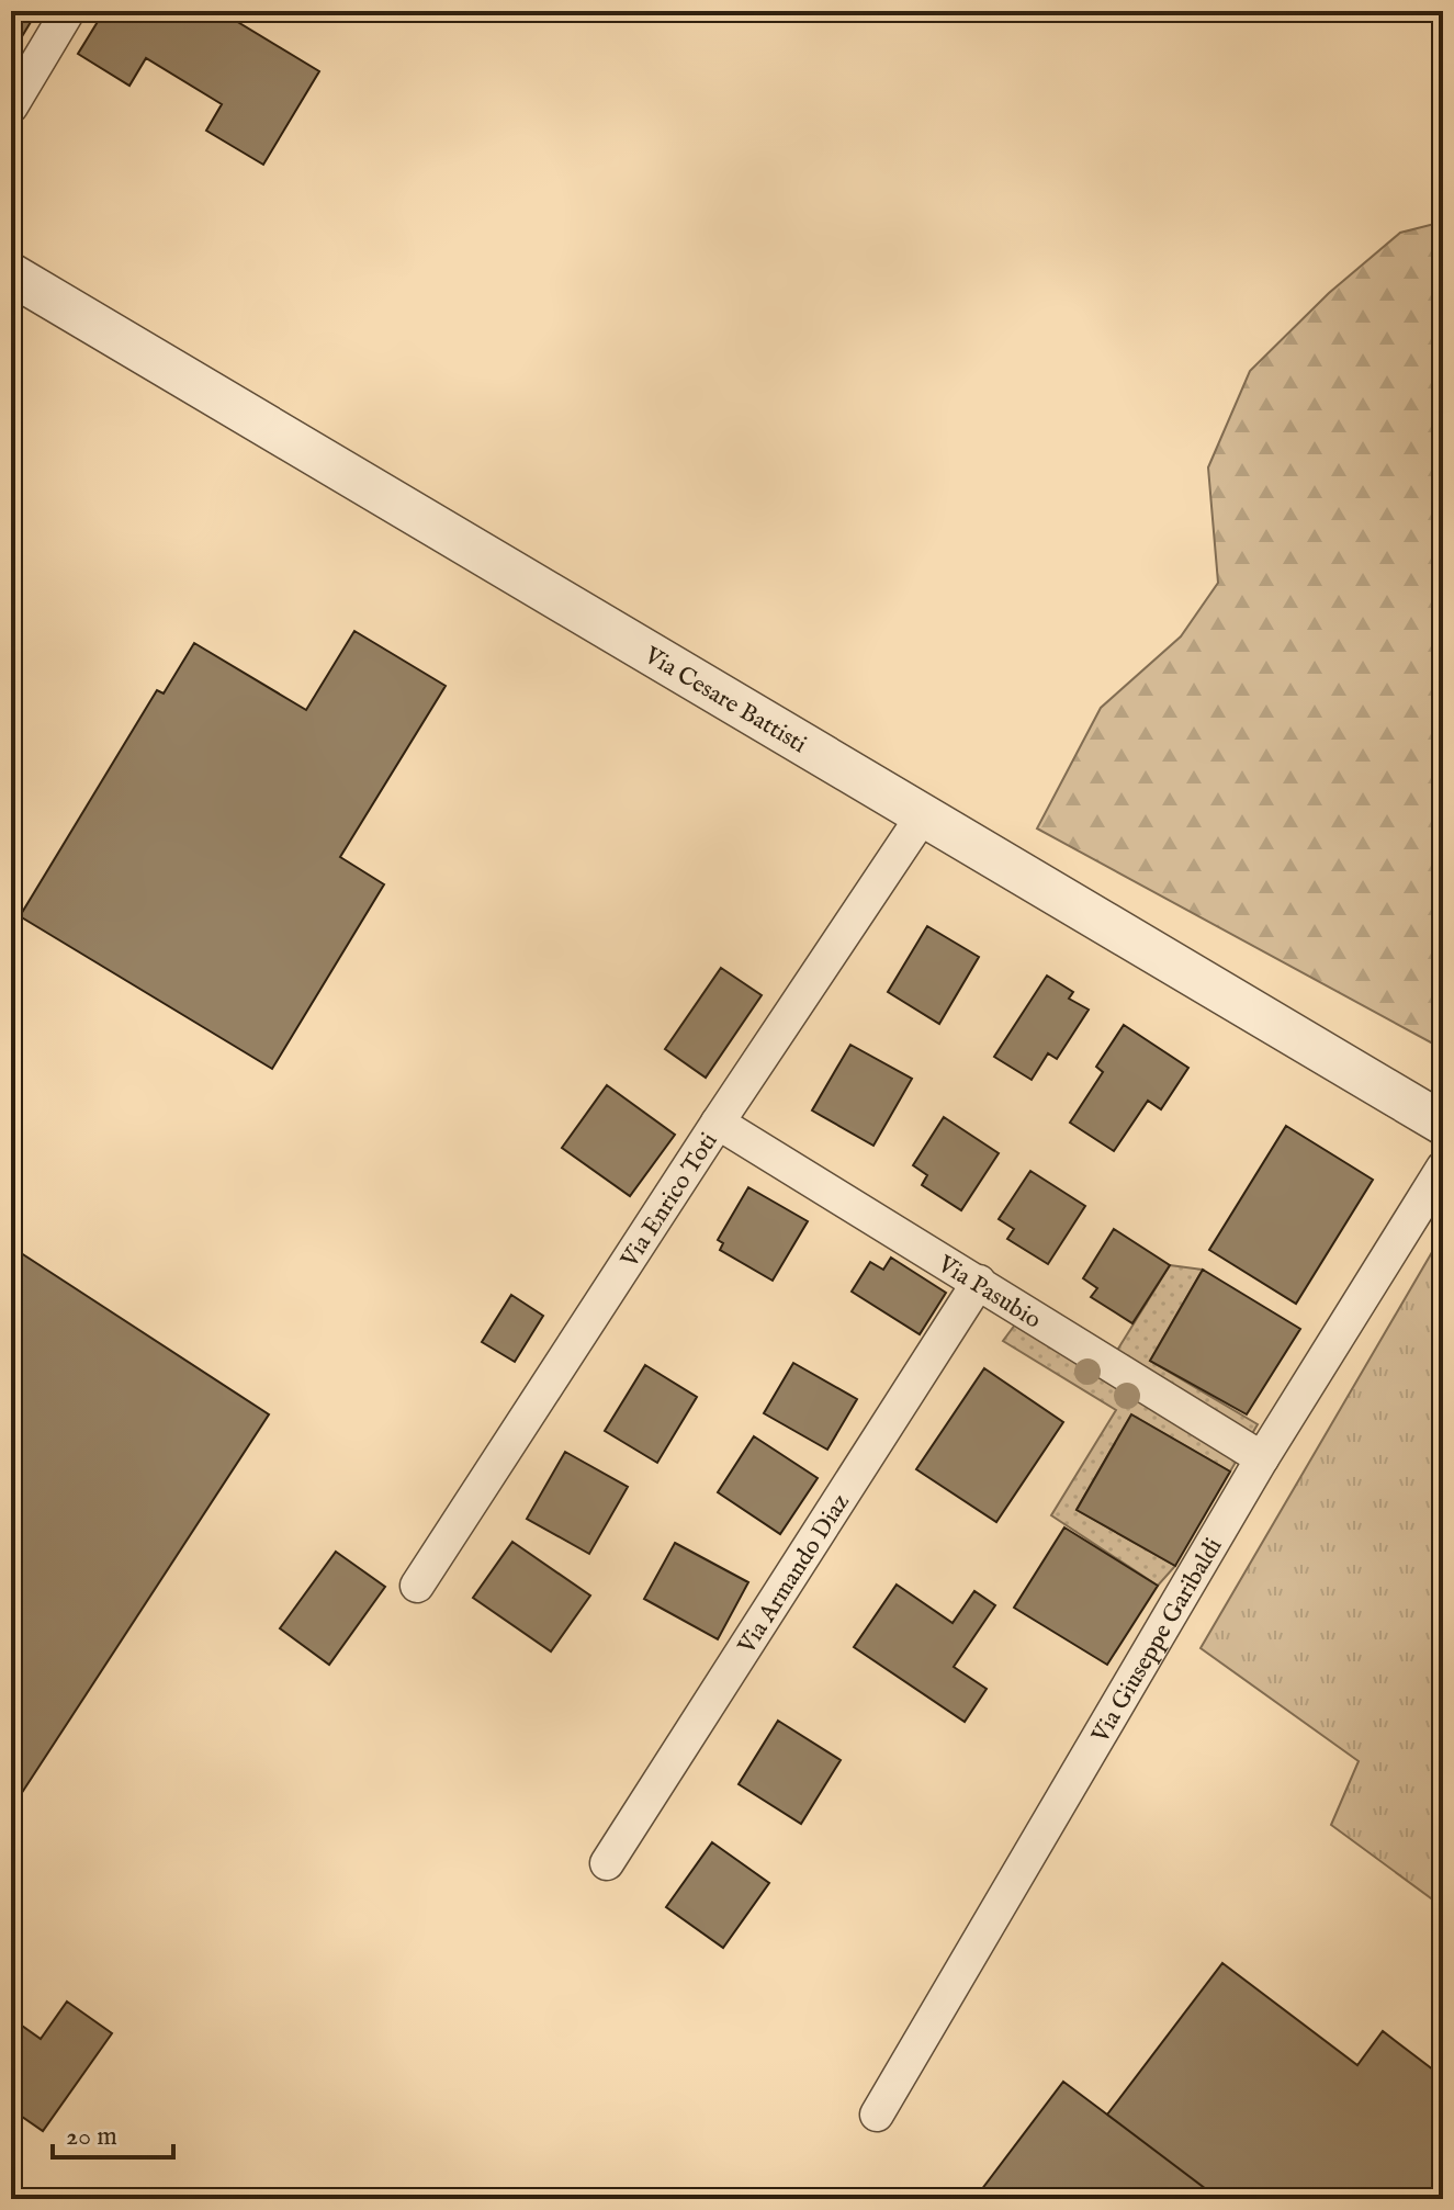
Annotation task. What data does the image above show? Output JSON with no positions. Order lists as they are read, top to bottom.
{
  "streets": {
    "street": [
      "Via Cesare Battisti",
      "Via Enrico Toti",
      "Via Pasubio",
      "Via Armando Diaz",
      "Via Giuseppe Garibaldi"
    ]
  },
  "crossings": [
    ["Via Cesare Battisti", "Via Enrico Toti"],
    ["Via Enrico Toti", "Via Pasubio"],
    ["Via Pasubio", "Via Armando Diaz"],
    ["Via Pasubio", "Via Giuseppe Garibaldi"]
  ],
  "scale_bar": "20 m"
}
